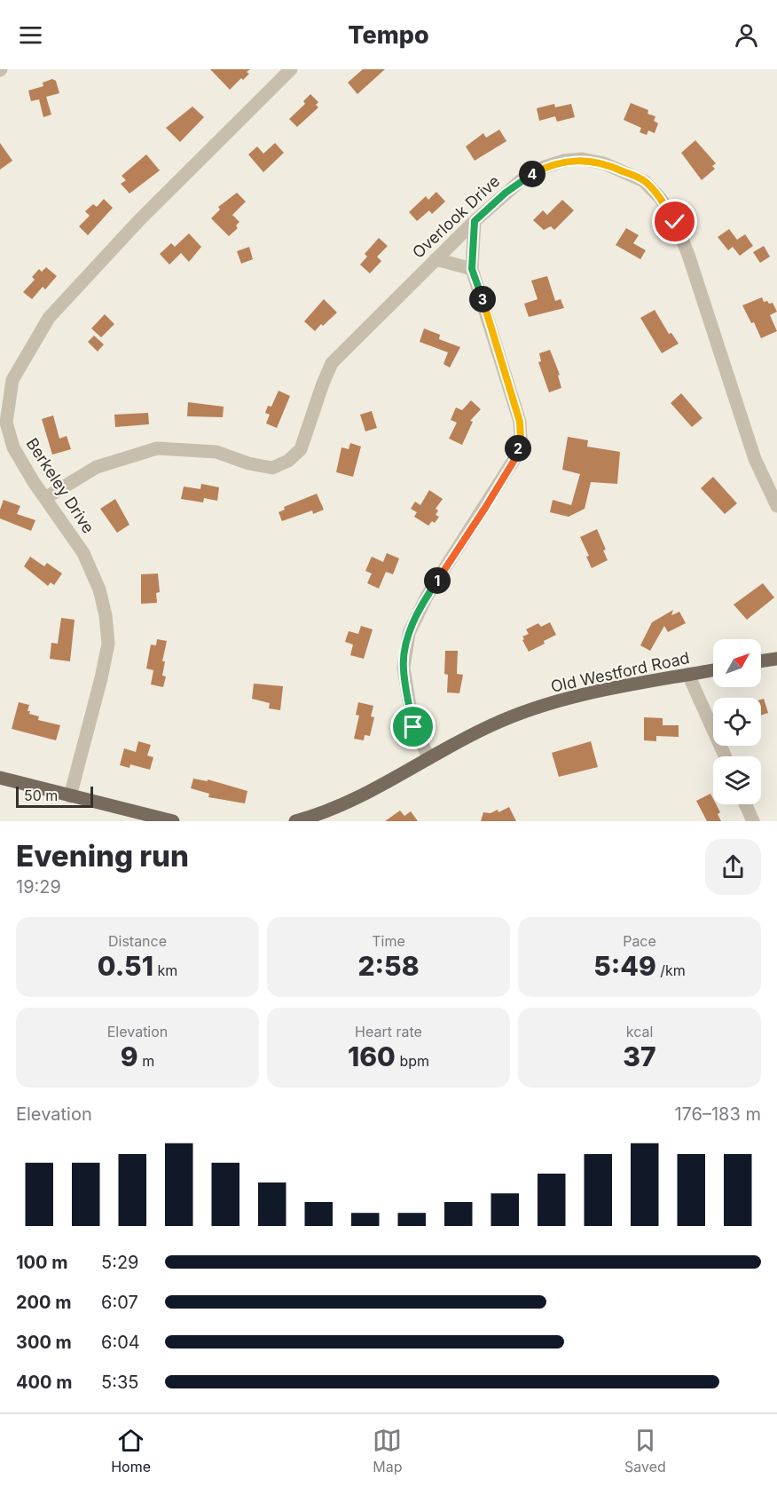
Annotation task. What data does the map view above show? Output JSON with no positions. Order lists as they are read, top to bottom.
{
  "streets": {
    "main road": ["Old Westford Road"],
    "street": ["Overlook Drive", "Berkeley Drive"]
  },
  "crossings": [
    ["Overlook Drive", "Berkeley Drive"]
  ],
  "scale_bar": "50 m",
  "north": "top right",
  "page": {
    "header": "Tempo",
    "pins": [
      "4",
      "3",
      "2",
      "1"
    ],
    "scale": "50 m",
    "heading": ["Evening run", "19:29"],
    "stats": [
      ["Distance", "0.51 km"],
      ["Time", "2:58"],
      ["Pace", "5:49 /km"],
      ["Elevation", "9 m"],
      ["Heart rate", "160 bpm"],
      ["kcal", "37"]
    ],
    "chart": ["Elevation", "176–183 m"],
    "list": [
      {
        "name": "100 m",
        "note": "5:29"
      },
      {
        "name": "200 m",
        "note": "6:07"
      },
      {
        "name": "300 m",
        "note": "6:04"
      },
      {
        "name": "400 m",
        "note": "5:35"
      }
    ],
    "tabs": ["Home", "Map", "Saved"]
  }
}
